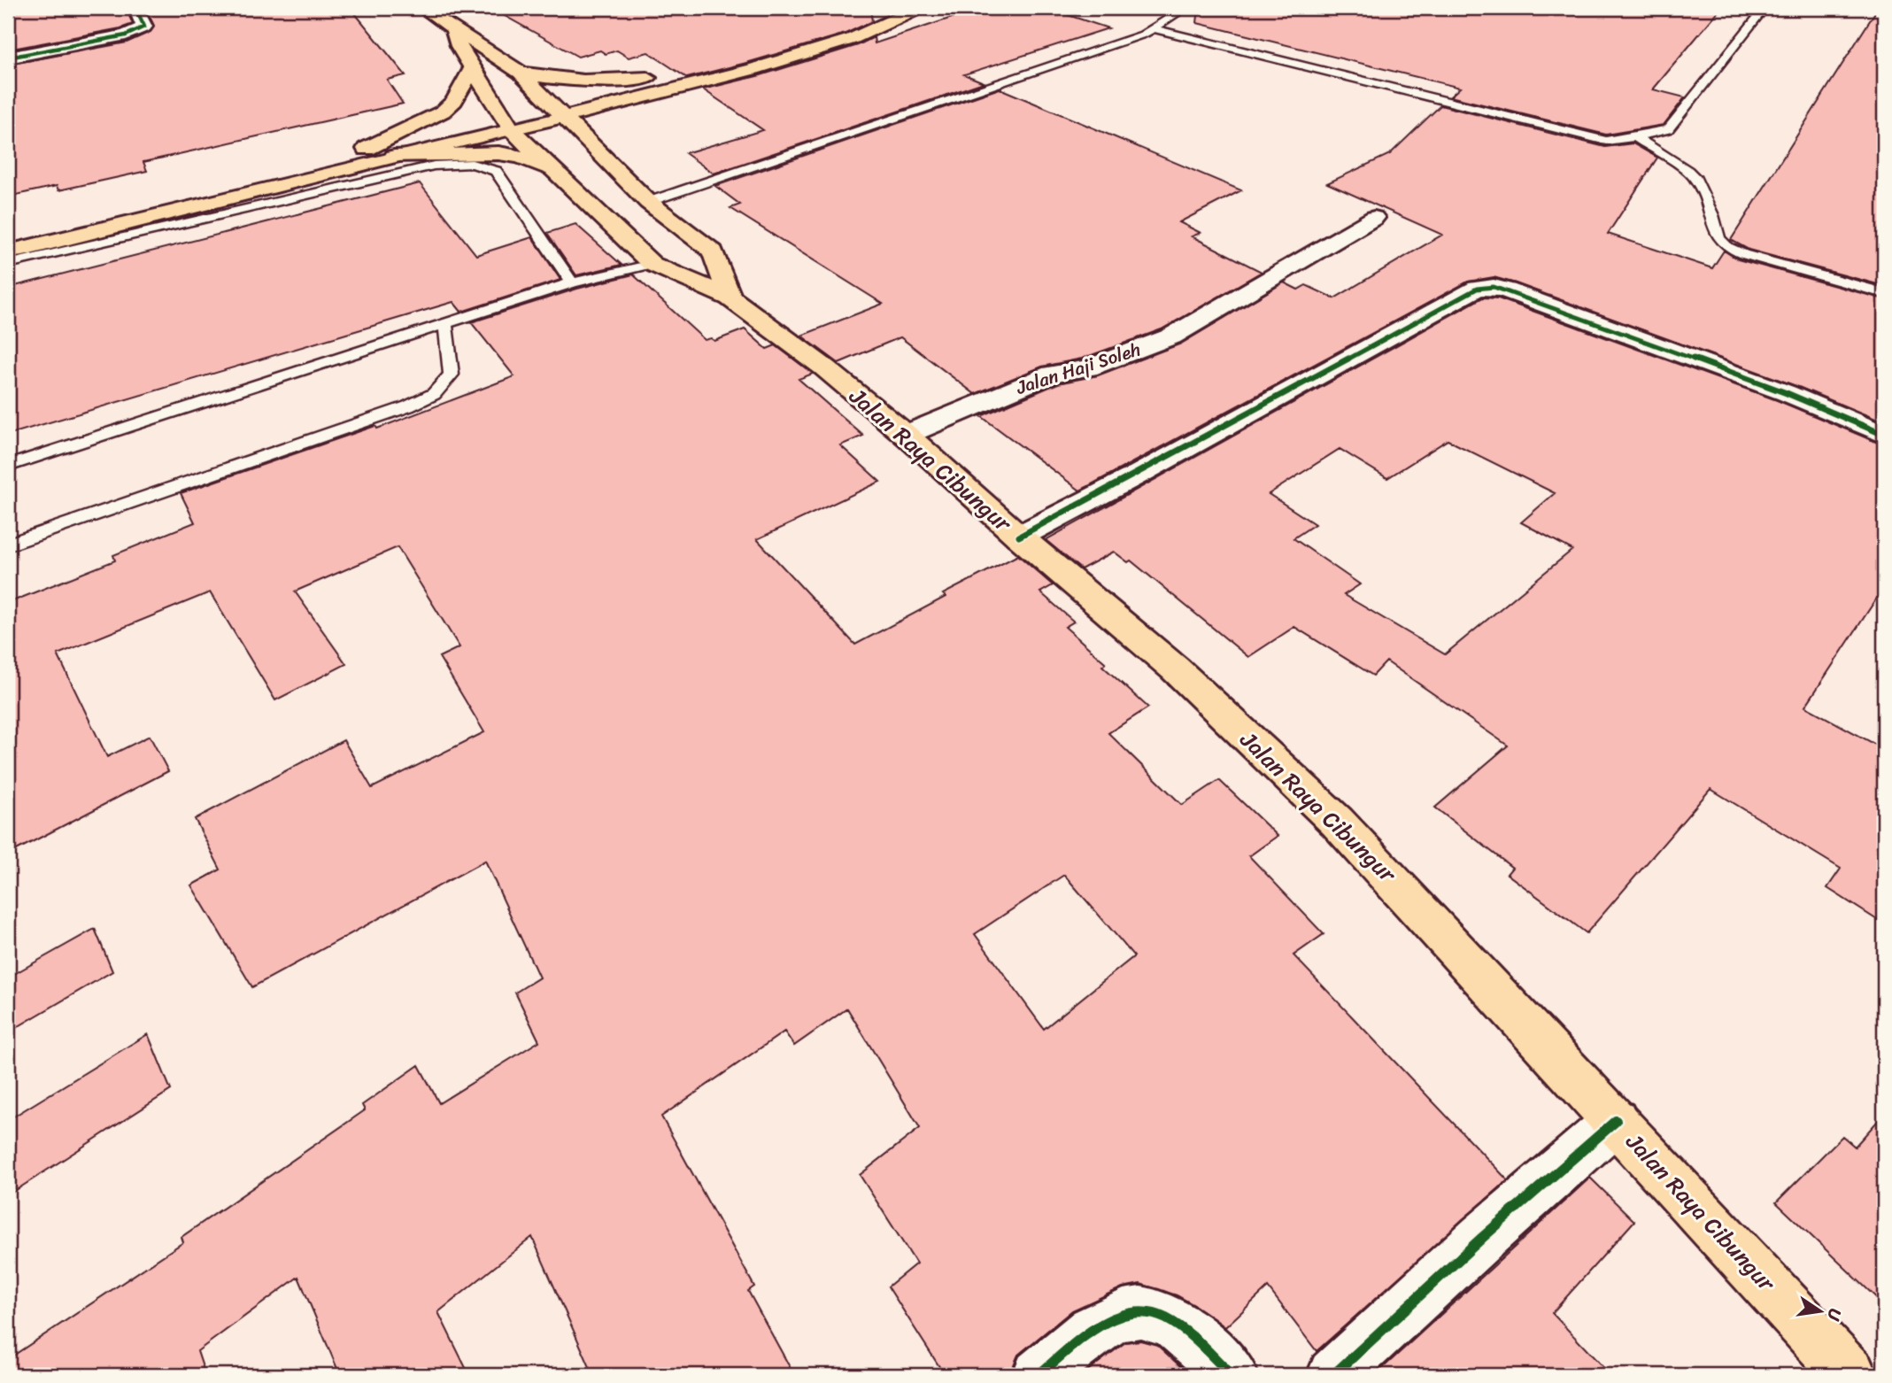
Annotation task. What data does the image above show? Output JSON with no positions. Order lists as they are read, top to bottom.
{
  "streets": {
    "main road": ["Jalan Raya Cibungur"],
    "street": ["Jalan Haji Soleh"]
  },
  "crossings": [
    ["Jalan Haji Soleh", "Jalan Raya Cibungur"]
  ],
  "north": "right"
}
